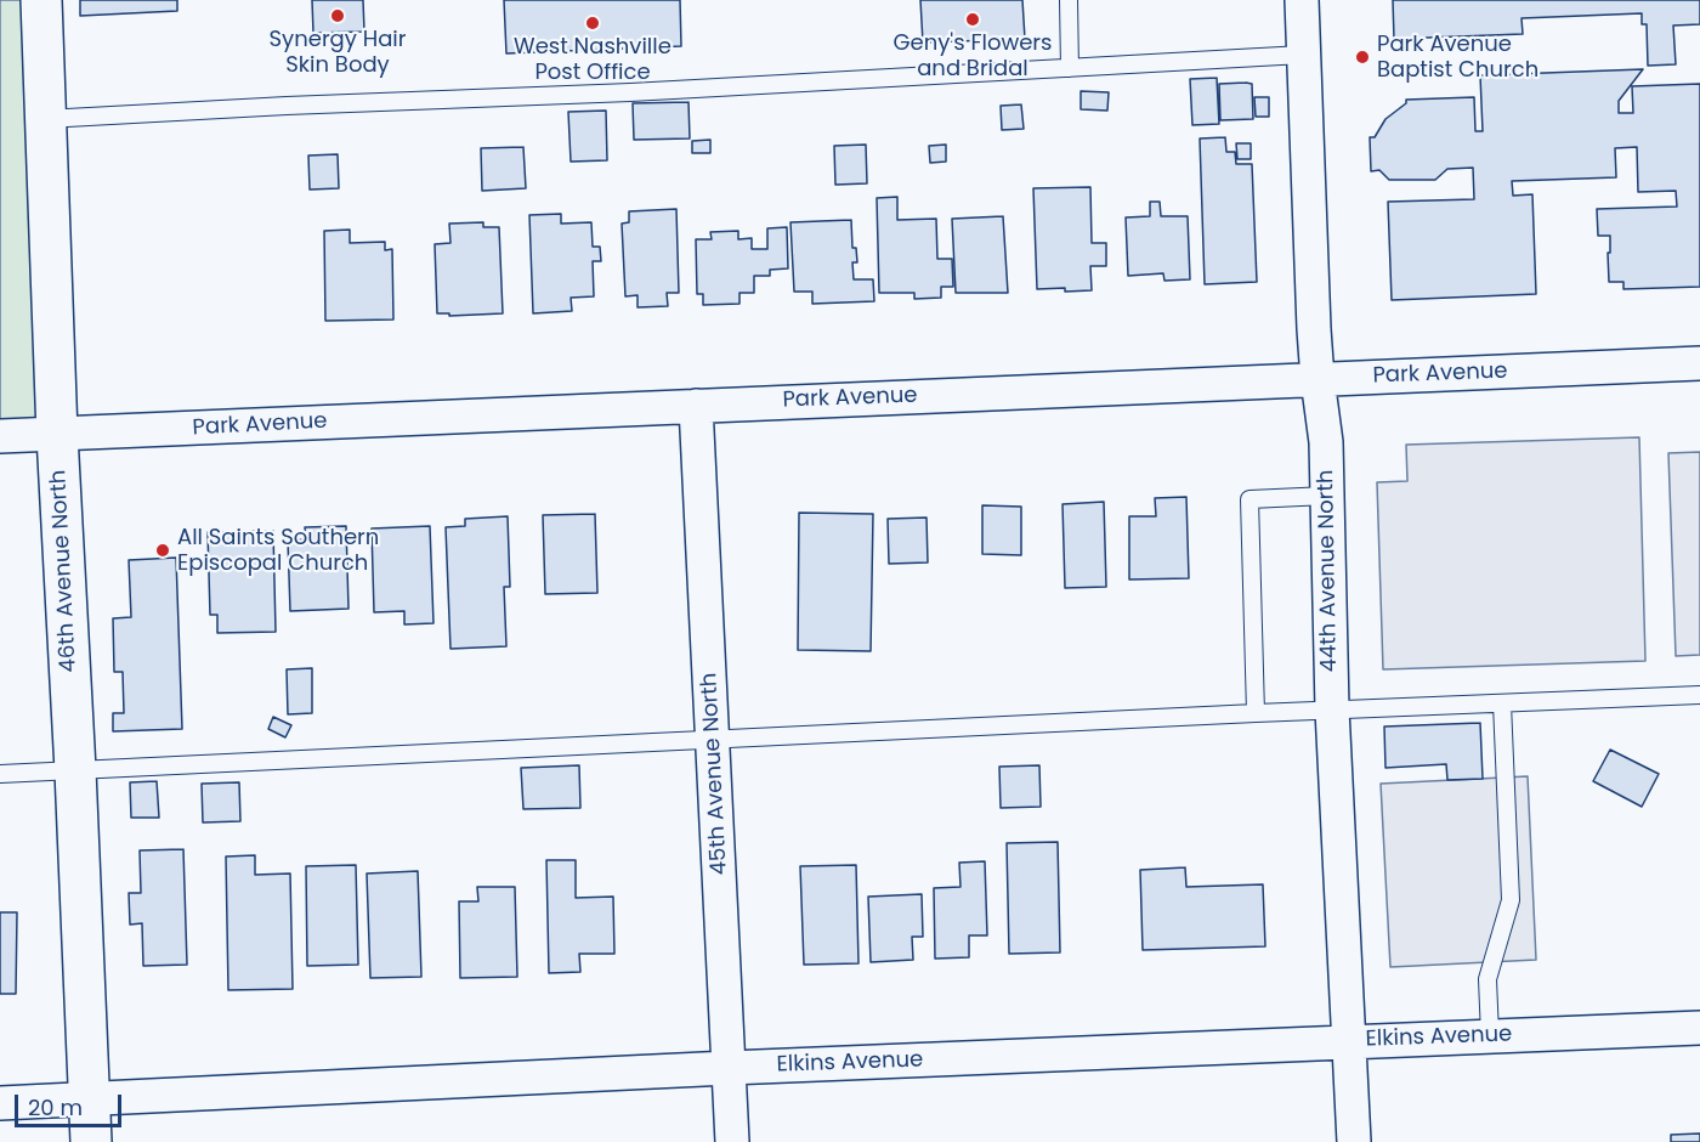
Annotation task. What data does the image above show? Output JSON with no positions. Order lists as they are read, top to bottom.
{
  "streets": {
    "main road": ["46th Avenue North"],
    "street": [
      "Park Avenue",
      "44th Avenue North",
      "45th Avenue North",
      "Elkins Avenue"
    ]
  },
  "crossings": [
    ["Park Avenue", "46th Avenue North"],
    ["Park Avenue", "44th Avenue North"],
    ["Park Avenue", "45th Avenue North"],
    ["46th Avenue North", "Elkins Avenue"],
    ["44th Avenue North", "Elkins Avenue"],
    ["45th Avenue North", "Elkins Avenue"]
  ],
  "places": [
    "Synergy Hair Skin Body",
    "Geny's Flowers and Bridal",
    "West Nashville Post Office",
    "Park Avenue Baptist Church",
    "All Saints Southern Episcopal Church"
  ],
  "scale_bar": "20 m"
}
